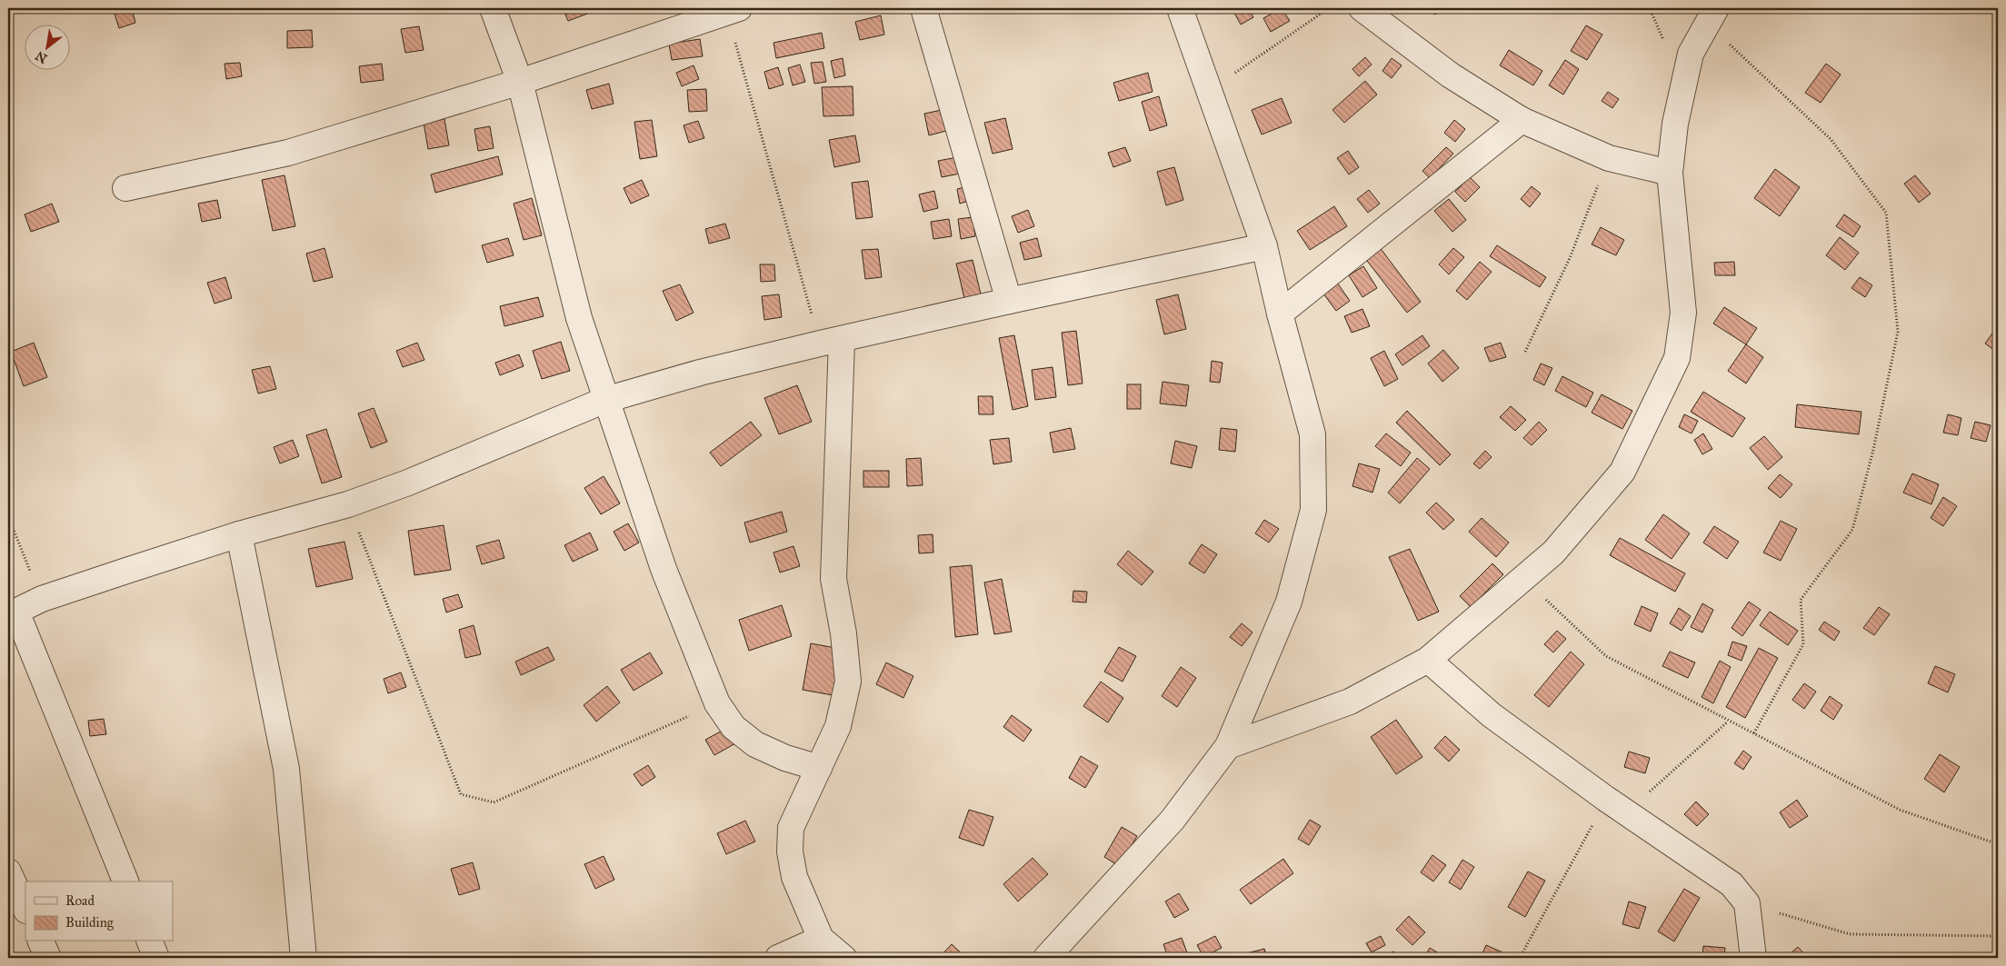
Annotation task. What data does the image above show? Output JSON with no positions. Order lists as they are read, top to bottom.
{
  "legend": ["Road", "Building"],
  "north": "bottom left"
}
